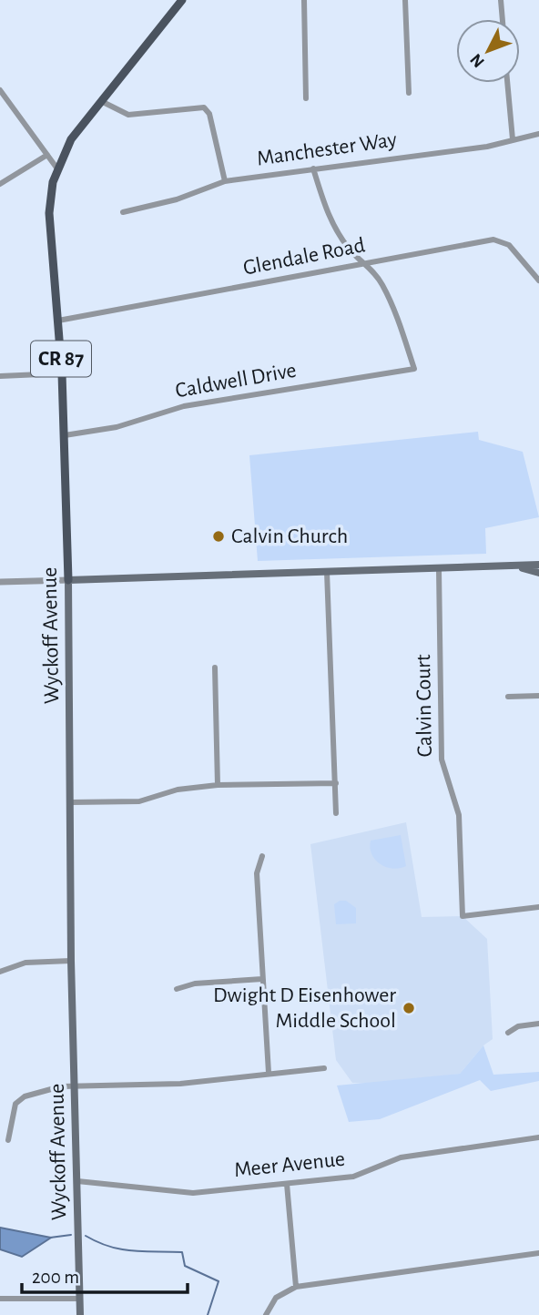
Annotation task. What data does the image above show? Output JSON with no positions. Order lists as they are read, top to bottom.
{
  "streets": {
    "main road": ["CR 87", "Wyckoff Avenue"],
    "street": [
      "Manchester Way",
      "Glendale Road",
      "Caldwell Drive",
      "Calvin Court",
      "Meer Avenue"
    ]
  },
  "crossings": [
    ["Glendale Road", "Caldwell Drive"],
    ["Glendale Road", "Wyckoff Avenue"],
    ["Caldwell Drive", "Wyckoff Avenue"],
    ["Wyckoff Avenue", "Meer Avenue"]
  ],
  "places": ["Calvin Church", "Dwight D Eisenhower Middle School"],
  "scale_bar": "200 m",
  "north": "bottom left"
}
